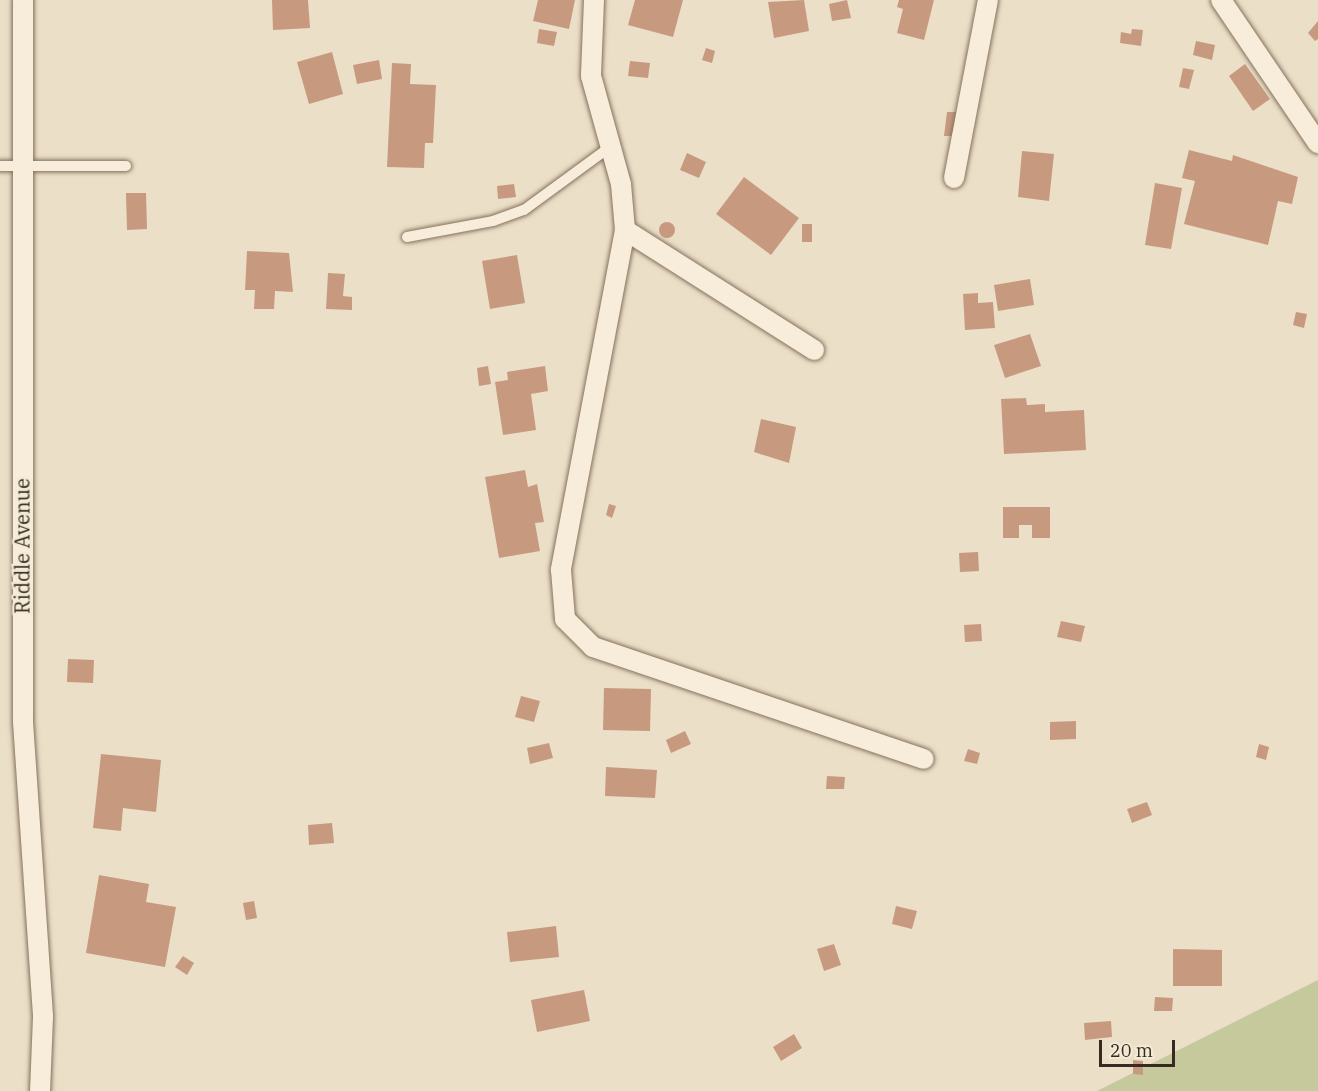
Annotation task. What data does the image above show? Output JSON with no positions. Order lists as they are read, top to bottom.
{
  "streets": {
    "street": ["Riddle Avenue"]
  },
  "scale_bar": "20 m"
}
